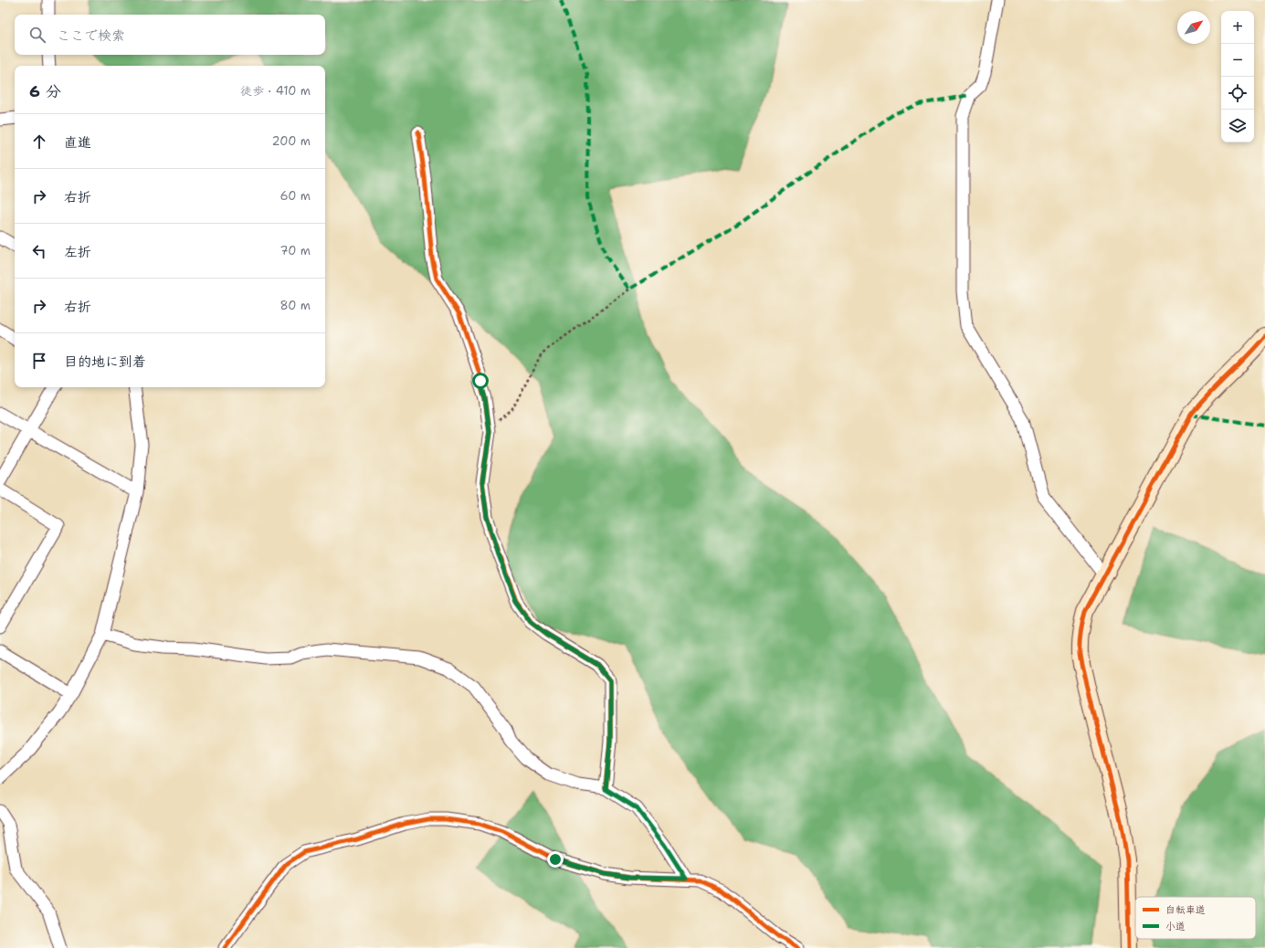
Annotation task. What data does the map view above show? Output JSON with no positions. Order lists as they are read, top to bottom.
{
  "legend": ["自転車道", "小道"],
  "north": "top right",
  "page": {
    "map_buttons": ["+", "−"],
    "search": "ここで検索",
    "heading": ["6 分", "徒歩 · 410 m"],
    "list": [
      ["直進", "200 m"],
      ["右折", "60 m"],
      ["左折", "70 m"],
      ["右折", "80 m"],
      "目的地に到着"
    ]
  }
}
